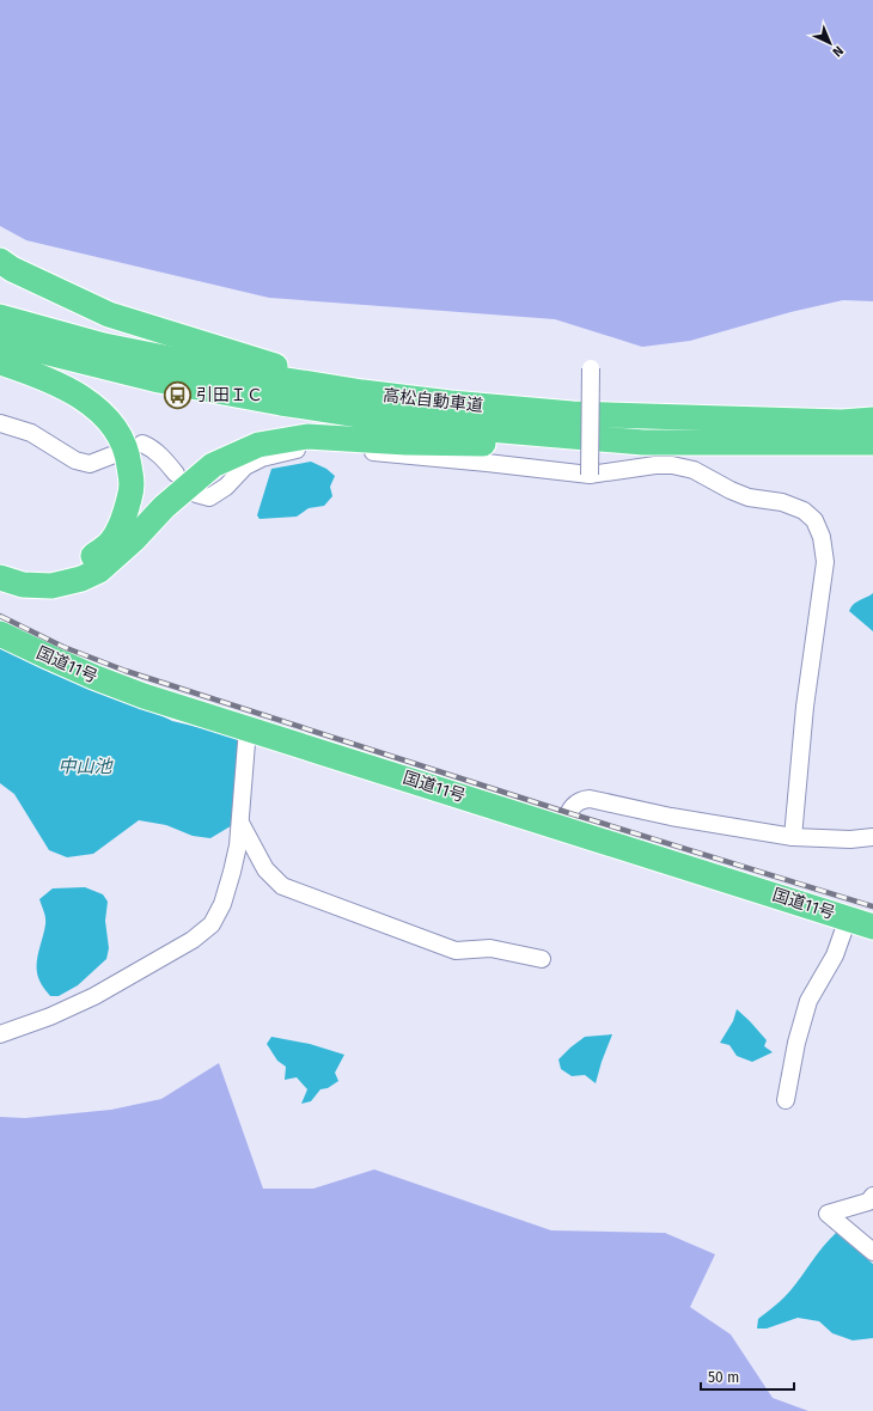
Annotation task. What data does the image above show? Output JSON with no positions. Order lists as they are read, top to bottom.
{
  "streets": {
    "highway": ["高松自動車道", "国道11号"]
  },
  "water": ["中山池"],
  "places": {
    "bus stop": ["引田ＩＣ"]
  },
  "scale_bar": "50 m",
  "north": "bottom right"
}
